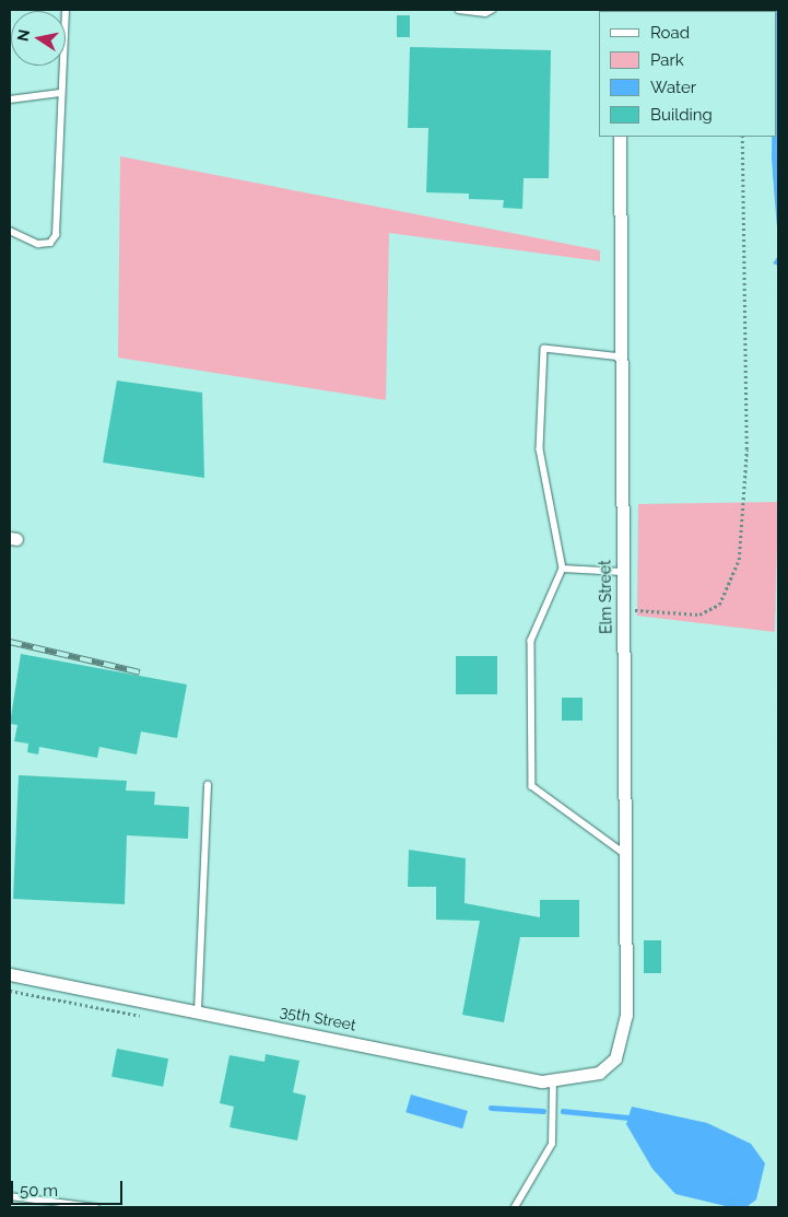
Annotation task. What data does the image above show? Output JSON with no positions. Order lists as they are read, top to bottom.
{
  "streets": {
    "street": ["Elm Street", "35th Street"]
  },
  "crossings": [
    ["Elm Street", "35th Street"]
  ],
  "legend": [
    "Road",
    "Park",
    "Water",
    "Building"
  ],
  "scale_bar": "50 m",
  "north": "left"
}
